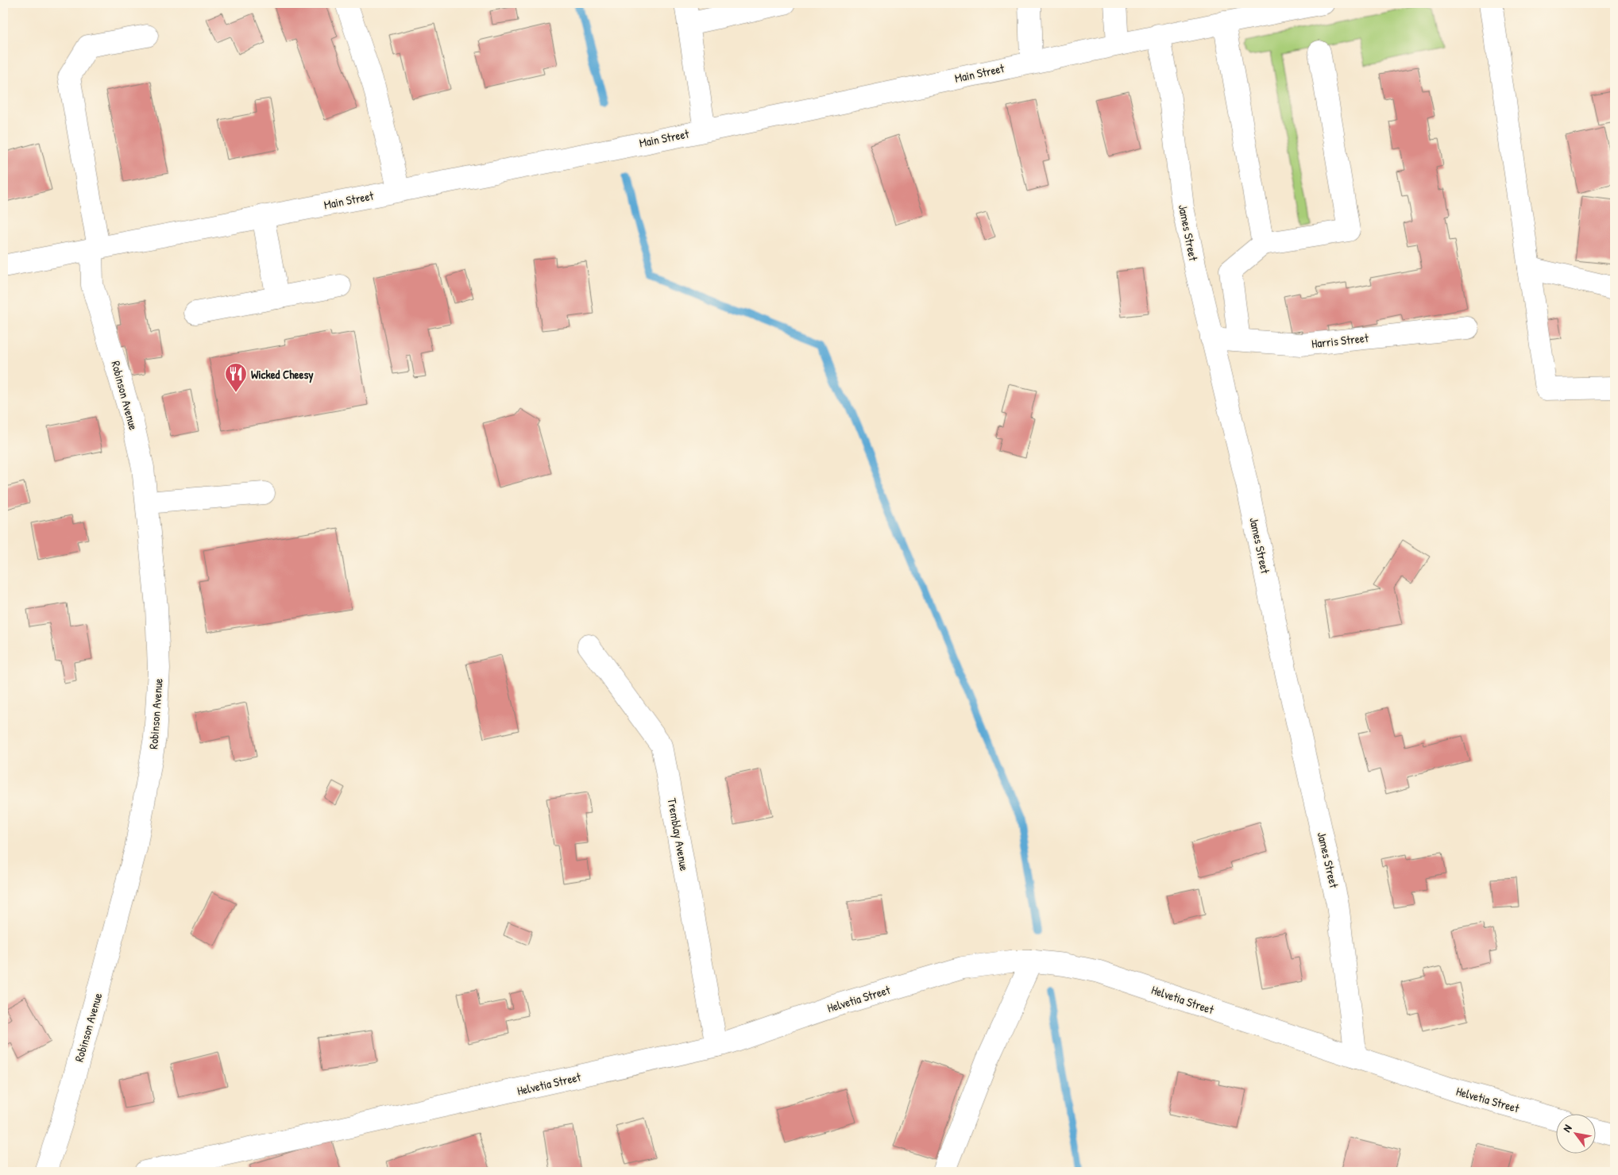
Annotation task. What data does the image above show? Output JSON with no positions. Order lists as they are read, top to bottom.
{
  "streets": {
    "street": [
      "Main Street",
      "James Street",
      "Harris Street",
      "Robinson Avenue",
      "Tremblay Avenue",
      "Helvetia Street"
    ]
  },
  "crossings": [
    ["Main Street", "James Street"],
    ["Main Street", "Robinson Avenue"],
    ["James Street", "Harris Street"],
    ["James Street", "Helvetia Street"],
    ["Tremblay Avenue", "Helvetia Street"]
  ],
  "places": {
    "restaurant": ["Wicked Cheesy"]
  },
  "north": "top left"
}
